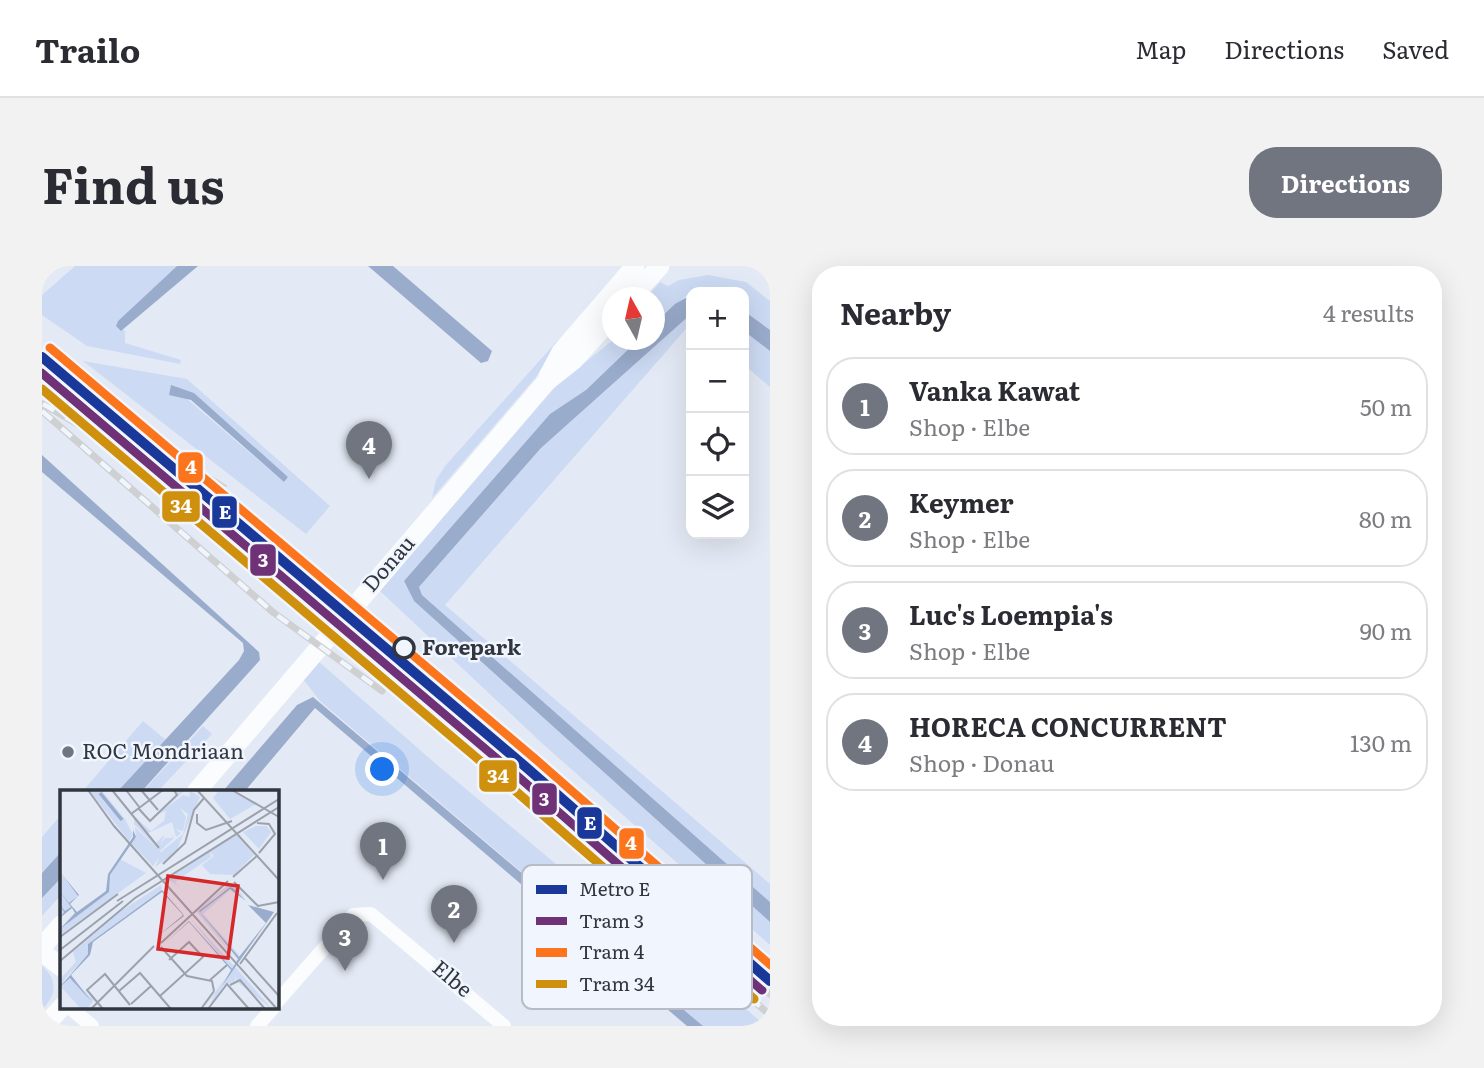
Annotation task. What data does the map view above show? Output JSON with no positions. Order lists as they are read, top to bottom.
{
  "streets": {
    "main road": ["Donau"],
    "street": ["Elbe"]
  },
  "places": ["Forepark", "ROC Mondriaan"],
  "lines": [
    "tram line 4",
    "metro line E",
    "tram line 3",
    "tram line 34"
  ],
  "legend": [
    "Metro E",
    "Tram 3",
    "Tram 4",
    "Tram 34"
  ],
  "north": "top",
  "page": {
    "header": "Trailo",
    "nav": ["Map", "Directions", "Saved"],
    "title": "Find us",
    "buttons": "Directions",
    "heading": ["Nearby", "4 results"],
    "map_buttons": ["+", "−"],
    "list": [
      {
        "mark": "1",
        "name": "Vanka Kawat",
        "note": "Shop · Elbe",
        "value": "50 m"
      },
      {
        "mark": "2",
        "name": "Keymer",
        "note": "Shop · Elbe",
        "value": "80 m"
      },
      {
        "mark": "3",
        "name": "Luc's Loempia's",
        "note": "Shop · Elbe",
        "value": "90 m"
      },
      {
        "mark": "4",
        "name": "HORECA CONCURRENT",
        "note": "Shop · Donau",
        "value": "130 m"
      }
    ],
    "pins": [
      "4",
      "1",
      "2",
      "3"
    ]
  }
}
